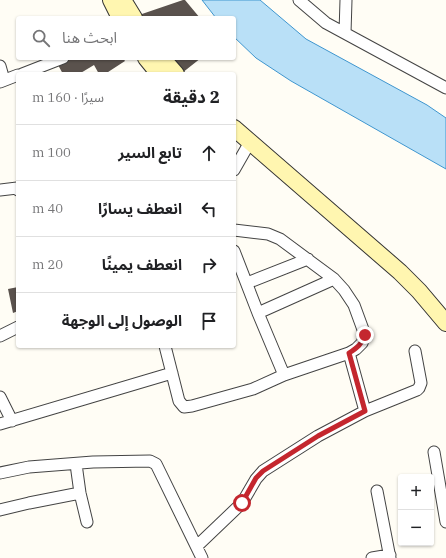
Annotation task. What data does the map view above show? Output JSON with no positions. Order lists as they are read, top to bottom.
{
  "page": {
    "search": "ابحث هنا",
    "heading": ["2 دقيقة", "سيرًا · 160 m"],
    "list": [
      ["تابع السير", "100 m"],
      ["انعطف يسارًا", "40 m"],
      ["انعطف يمينًا", "20 m"],
      "الوصول إلى الوجهة"
    ],
    "map_buttons": ["+", "−"]
  }
}
